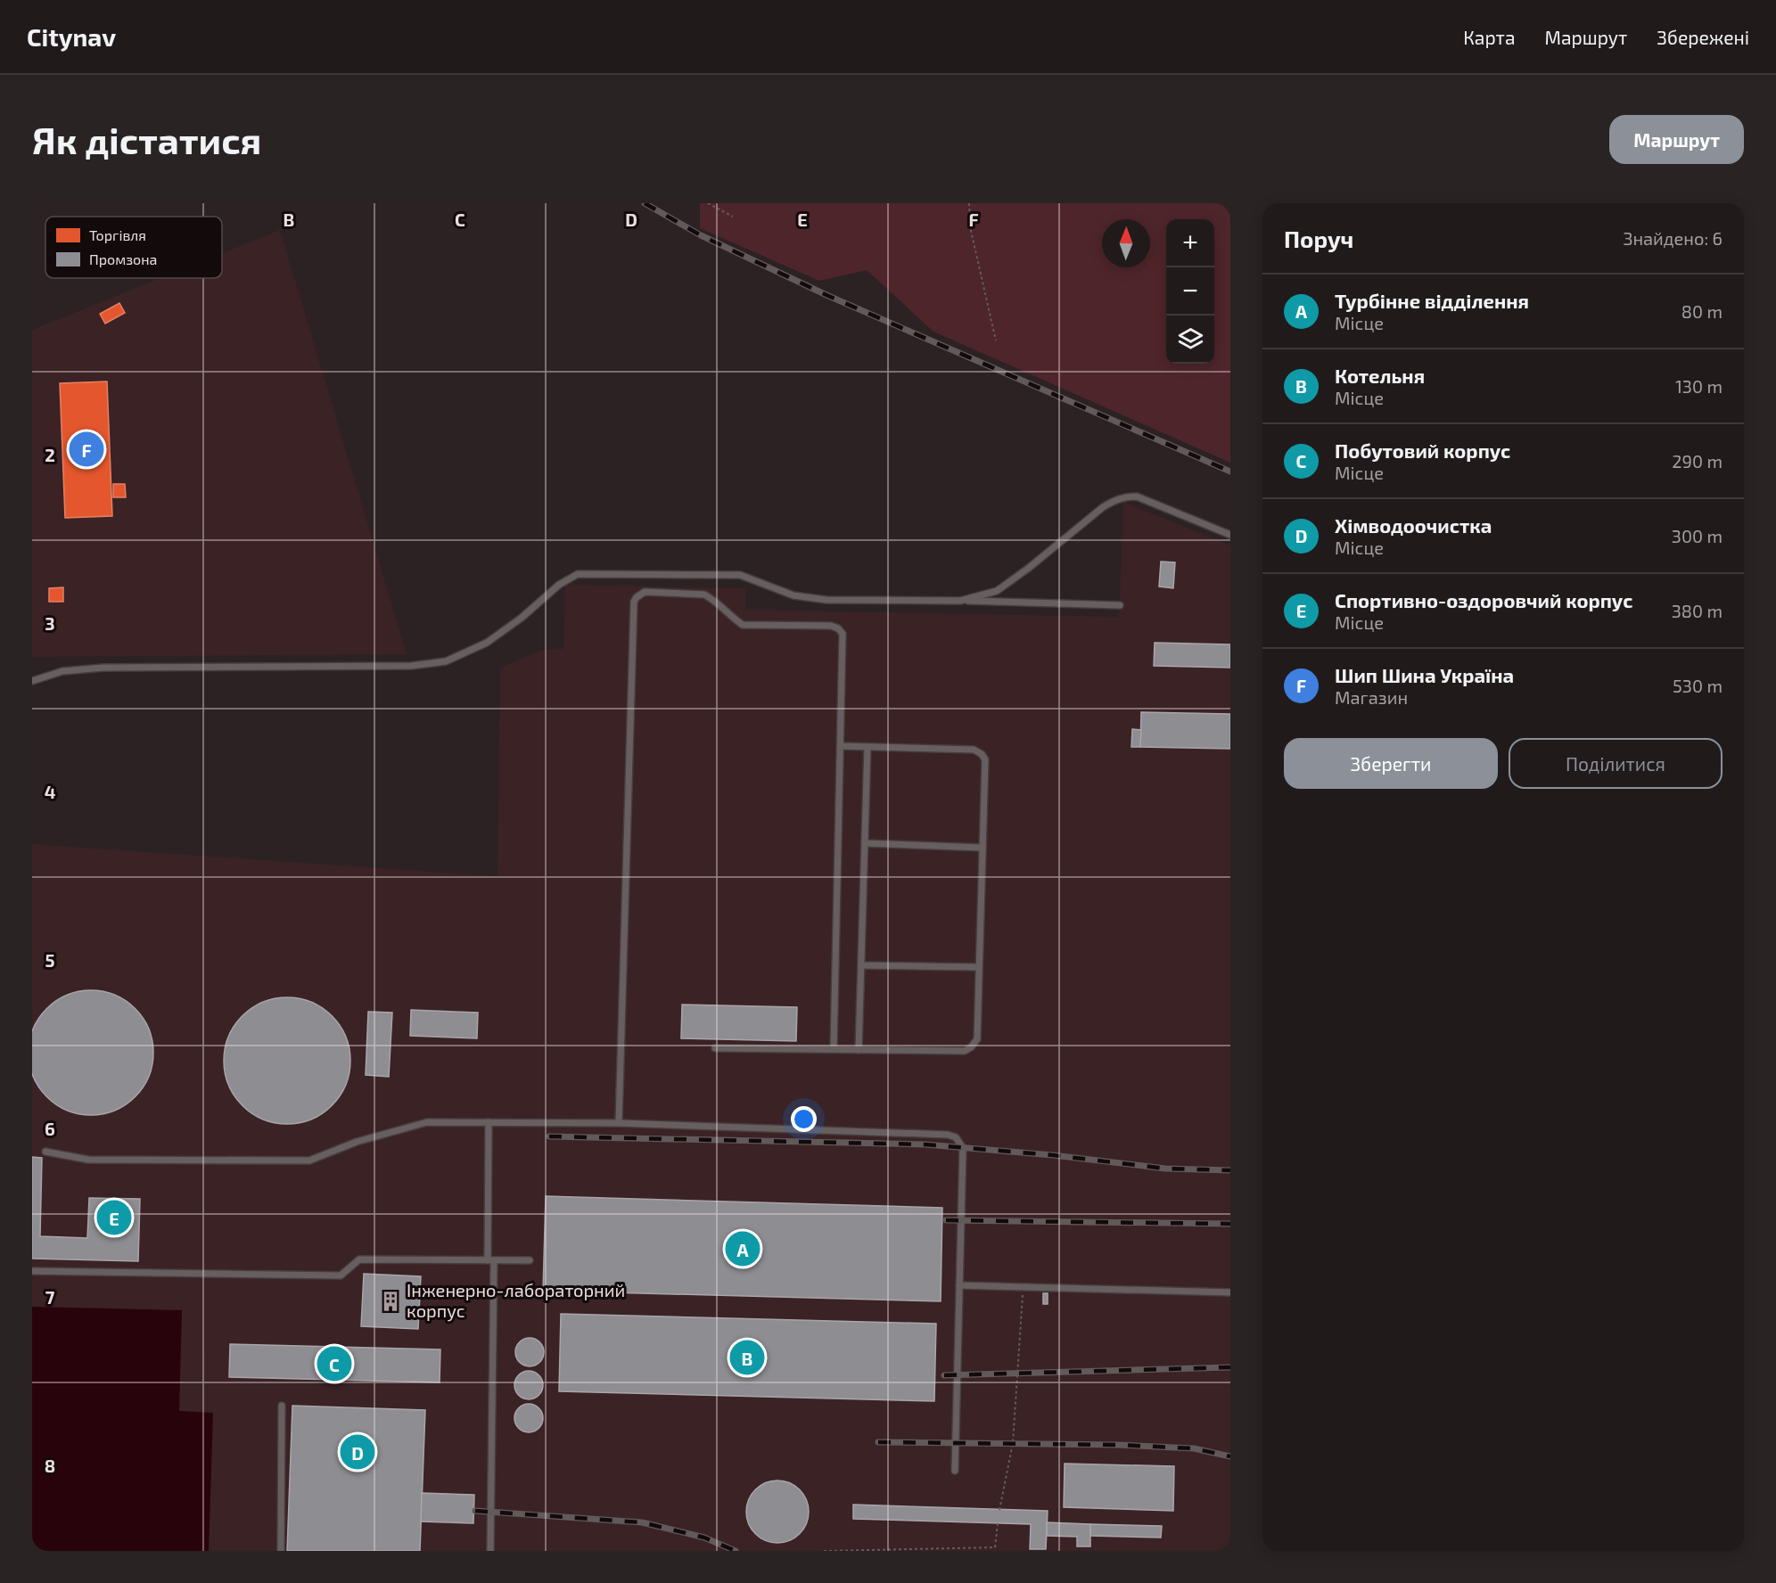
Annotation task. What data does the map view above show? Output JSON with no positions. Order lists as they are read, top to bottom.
{
  "places": {
    "building": ["Інженерно-лабораторний корпус"]
  },
  "legend": ["Торгівля", "Промзона"],
  "north": "top",
  "page": {
    "header": "Citynav",
    "nav": ["Карта", "Маршрут", "Збережені"],
    "buttons": [
      "Маршрут",
      ["Зберегти", "Поділитися"]
    ],
    "title": "Як дістатися",
    "heading": ["Поруч", "Знайдено: 6"],
    "map_buttons": ["+", "−"],
    "list": [
      {
        "mark": "A",
        "name": "Турбінне відділення",
        "note": "Місце",
        "value": "80 m"
      },
      {
        "mark": "B",
        "name": "Котельня",
        "note": "Місце",
        "value": "130 m"
      },
      {
        "mark": "C",
        "name": "Побутовий корпус",
        "note": "Місце",
        "value": "290 m"
      },
      {
        "mark": "D",
        "name": "Хімводоочистка",
        "note": "Місце",
        "value": "300 m"
      },
      {
        "mark": "E",
        "name": "Спортивно-оздоровчий корпус",
        "note": "Місце",
        "value": "380 m"
      },
      {
        "mark": "F",
        "name": "Шип Шина Україна",
        "note": "Магазин",
        "value": "530 m"
      }
    ],
    "pins": [
      "F",
      "E",
      "A",
      "B",
      "C",
      "D"
    ]
  },
  "grid": {
    "columns": [
      "B",
      "C",
      "D",
      "E",
      "F"
    ],
    "rows": [
      "2",
      "3",
      "4",
      "5",
      "6",
      "7",
      "8"
    ]
  }
}
